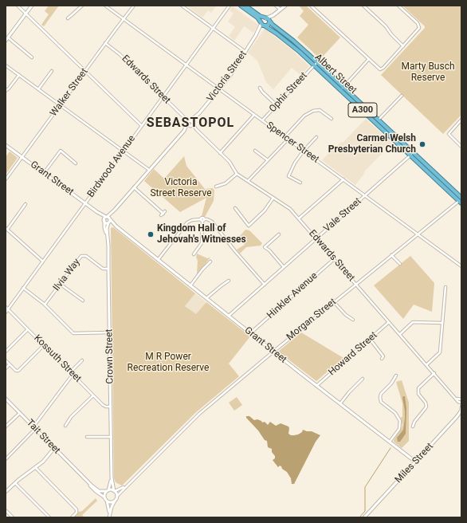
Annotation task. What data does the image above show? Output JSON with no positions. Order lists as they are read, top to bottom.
{
  "streets": {
    "highway": ["Albert Street", "A300"],
    "street": [
      "Victoria Street",
      "Edwards Street",
      "Walker Street",
      "Ophir Street",
      "Spencer Street",
      "Birdwood Avenue",
      "Grant Street",
      "Vale Street",
      "Ilvia Way",
      "Hinkler Avenue",
      "Morgan Street",
      "Howard Street",
      "Crown Street",
      "Kossuth Street",
      "Tait Street",
      "Miles Street"
    ]
  },
  "crossings": [
    ["Albert Street", "Victoria Street"],
    ["Albert Street", "Ophir Street"],
    ["Albert Street", "Vale Street"],
    ["Albert Street", "Morgan Street"],
    ["Victoria Street", "Edwards Street"],
    ["Victoria Street", "Spencer Street"],
    ["Edwards Street", "Walker Street"],
    ["Edwards Street", "Birdwood Avenue"],
    ["Edwards Street", "Vale Street"],
    ["Edwards Street", "Hinkler Avenue"],
    ["Edwards Street", "Morgan Street"],
    ["Edwards Street", "Howard Street"],
    ["Walker Street", "Spencer Street"],
    ["Walker Street", "Grant Street"],
    ["Ophir Street", "Spencer Street"],
    ["Spencer Street", "Birdwood Avenue"],
    ["Spencer Street", "Vale Street"],
    ["Spencer Street", "Morgan Street"],
    ["Birdwood Avenue", "Grant Street"],
    ["Birdwood Avenue", "Kossuth Street"],
    ["Grant Street", "Vale Street"],
    ["Grant Street", "Hinkler Avenue"],
    ["Grant Street", "Morgan Street"],
    ["Grant Street", "Howard Street"],
    ["Grant Street", "Crown Street"],
    ["Grant Street", "Miles Street"],
    ["Ilvia Way", "Crown Street"],
    ["Morgan Street", "Crown Street"],
    ["Morgan Street", "Tait Street"],
    ["Crown Street", "Kossuth Street"],
    ["Crown Street", "Tait Street"]
  ],
  "districts": ["SEBASTOPOL"],
  "parks": ["Marty Busch Reserve", "Victoria Street Reserve", "M R Power Recreation Reserve"],
  "places": ["Carmel Welsh Presbyterian Church", "Kingdom Hall of Jehovah's Witnesses"]
}
